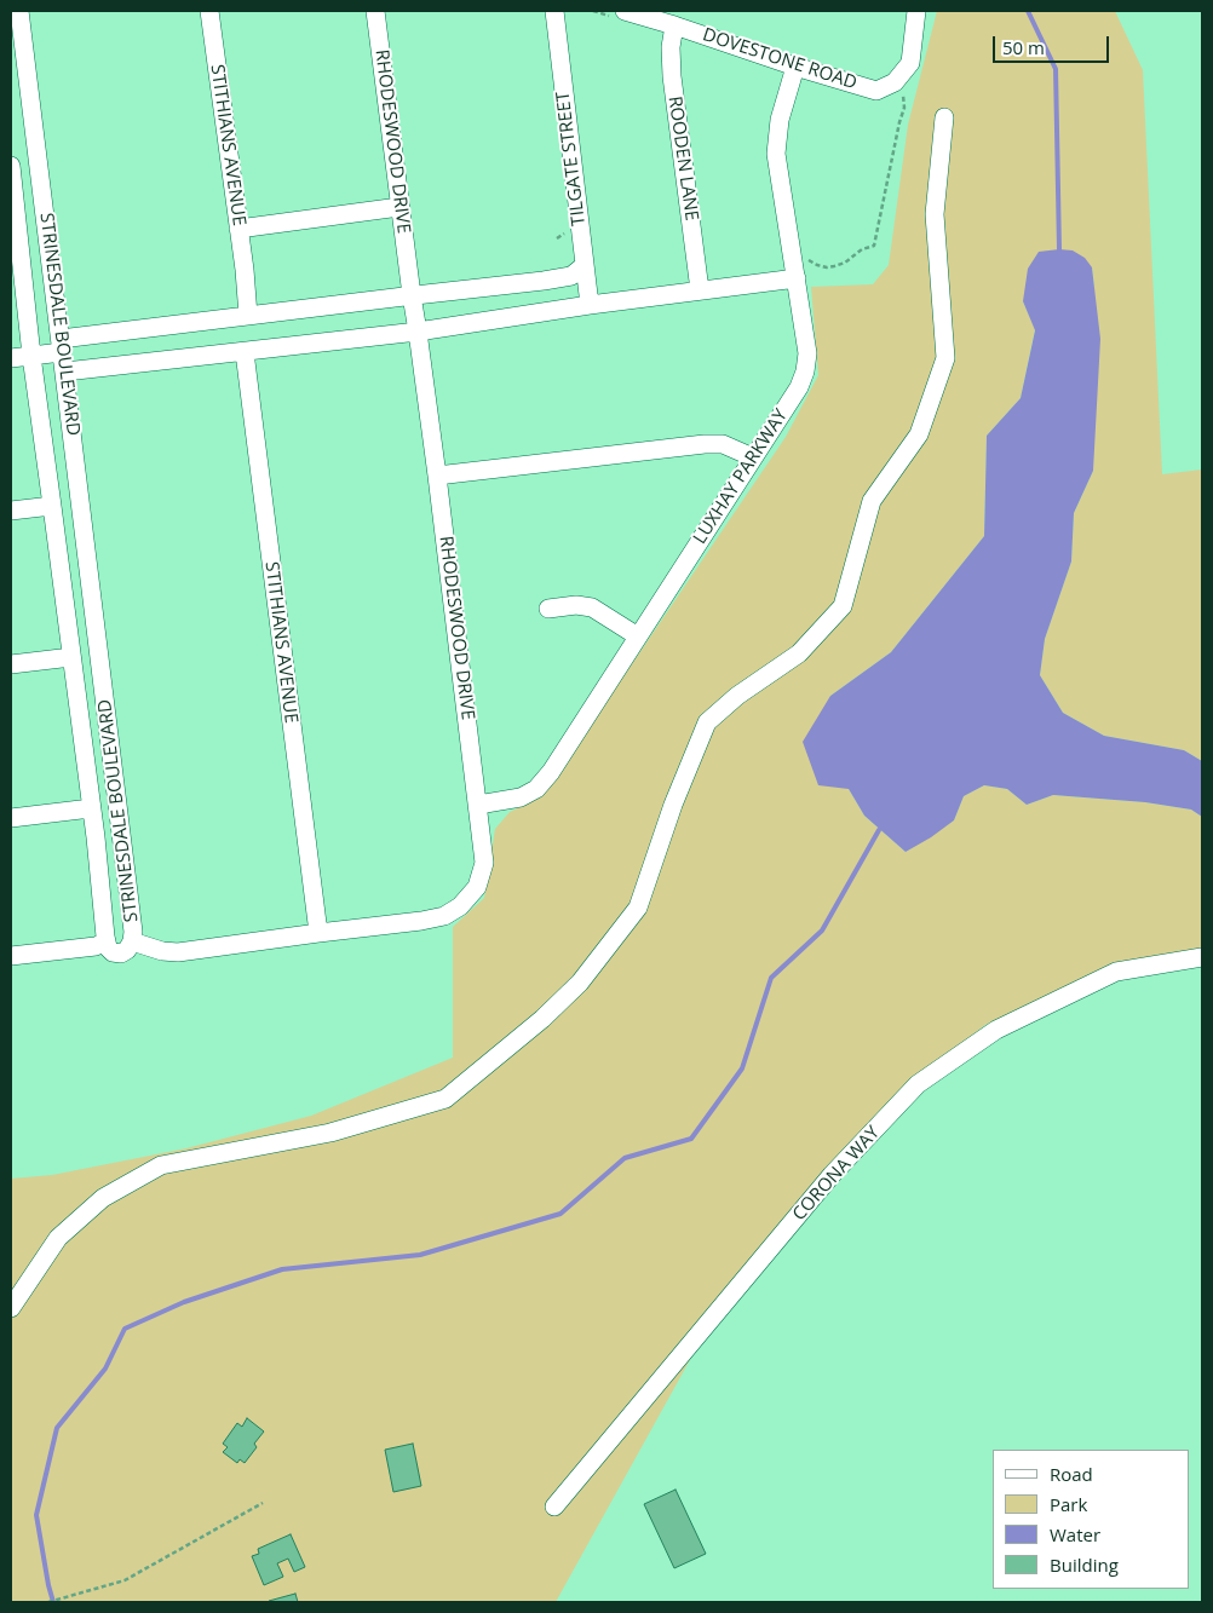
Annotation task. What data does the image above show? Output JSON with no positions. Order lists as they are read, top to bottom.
{
  "streets": {
    "street": [
      "DOVESTONE ROAD",
      "RHODESWOOD DRIVE",
      "STITHIANS AVENUE",
      "TILGATE STREET",
      "ROODEN LANE",
      "STRINESDALE BOULEVARD",
      "LUXHAY PARKWAY",
      "CORONA WAY"
    ]
  },
  "crossings": [
    ["DOVESTONE ROAD", "ROODEN LANE"],
    ["DOVESTONE ROAD", "LUXHAY PARKWAY"],
    ["RHODESWOOD DRIVE", "STITHIANS AVENUE"],
    ["RHODESWOOD DRIVE", "STRINESDALE BOULEVARD"],
    ["RHODESWOOD DRIVE", "LUXHAY PARKWAY"]
  ],
  "legend": [
    "Road",
    "Park",
    "Water",
    "Building"
  ],
  "scale_bar": "50 m"
}
